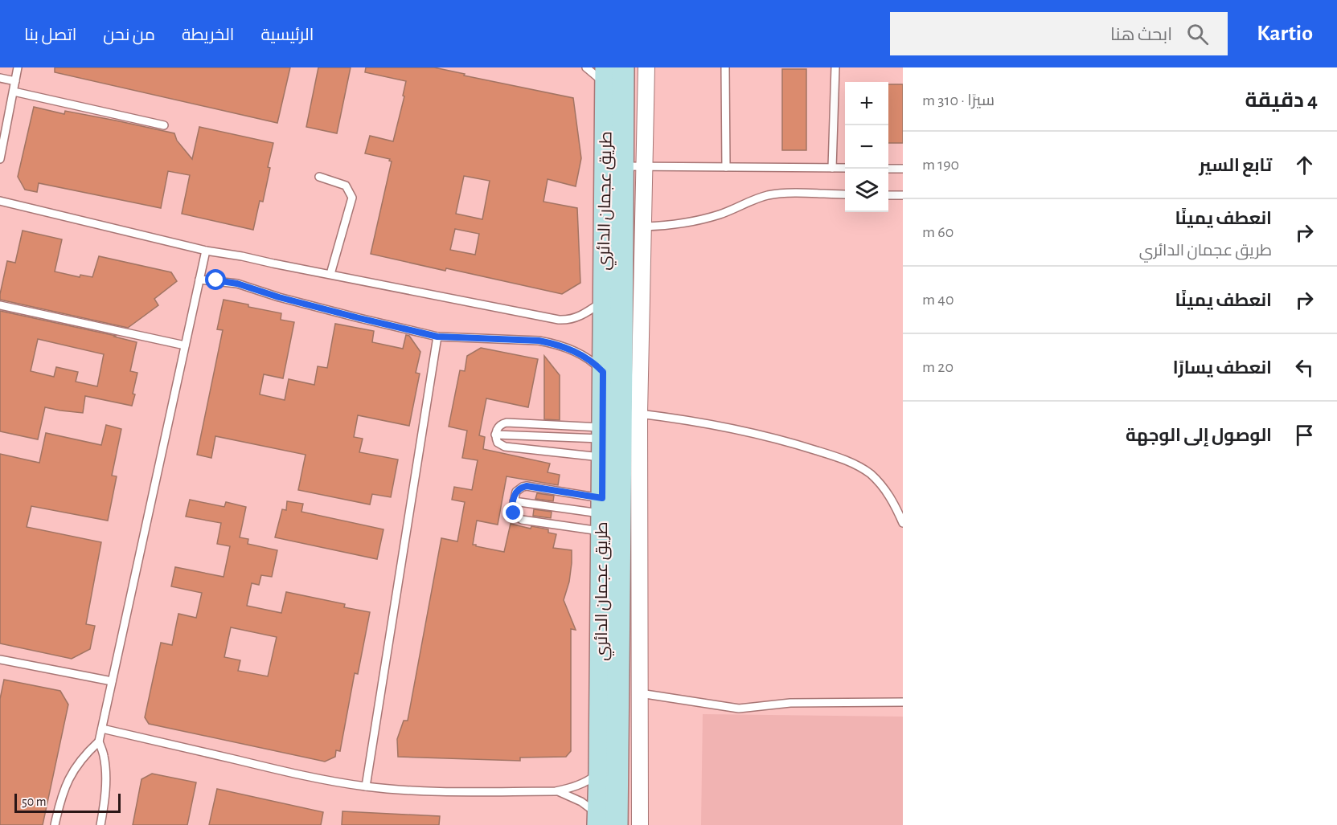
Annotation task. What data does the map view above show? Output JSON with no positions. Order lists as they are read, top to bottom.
{
  "streets": {
    "main road": ["طريق عجمان الدائري"]
  },
  "scale_bar": "50 m",
  "page": {
    "header": "Kartio",
    "search": "ابحث هنا",
    "nav": [
      "الرئيسية",
      "الخريطة",
      "من نحن",
      "اتصل بنا"
    ],
    "heading": ["4 دقيقة", "سيرًا · 310 m"],
    "map_buttons": ["+", "−"],
    "list": [
      ["تابع السير", "190 m"],
      ["انعطف يمينًا", "طريق عجمان الدائري", "60 m"],
      ["انعطف يمينًا", "40 m"],
      ["انعطف يسارًا", "20 m"],
      "الوصول إلى الوجهة"
    ],
    "scale": "50 m"
  }
}
